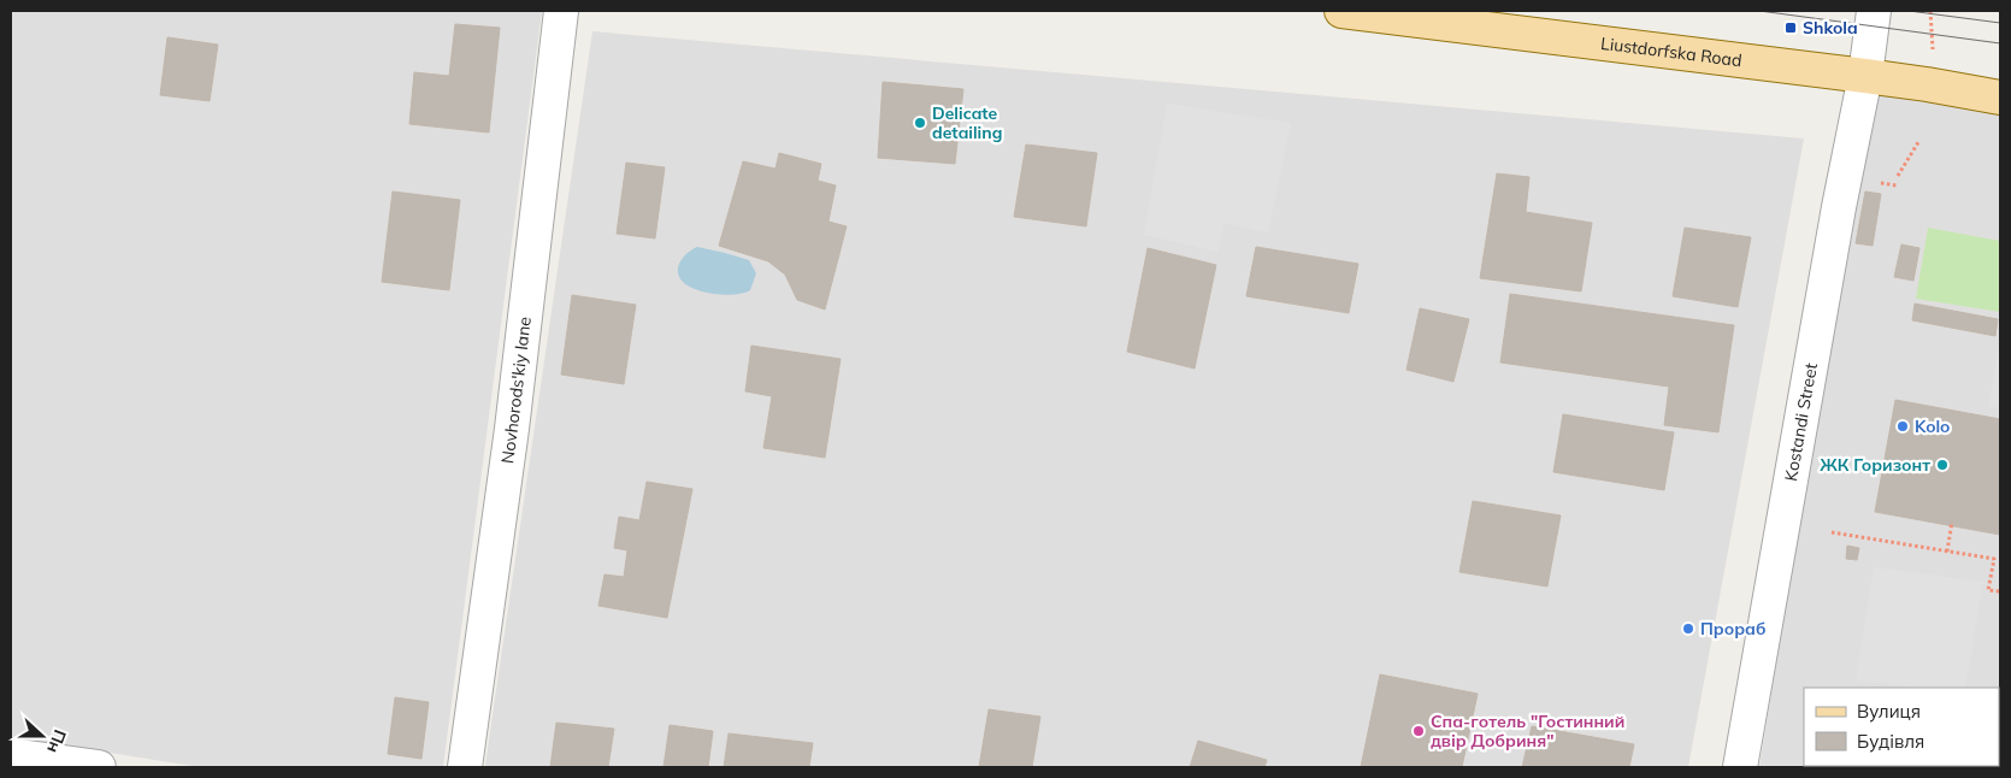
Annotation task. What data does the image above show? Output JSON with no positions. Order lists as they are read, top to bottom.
{
  "streets": {
    "main road": ["Liustdorfska Road"],
    "street": ["Novhorods'kiy lane", "Kostandi Street"]
  },
  "crossings": [
    ["Liustdorfska Road", "Kostandi Street"]
  ],
  "places": {
    "transit": ["Shkola"],
    "other": [
      "Delicate detailing",
      "Kolo",
      "ЖК Горизонт",
      "Прораб",
      "Спа-готель \"Гостинний двір Добриня\""
    ]
  },
  "legend": ["Вулиця", "Будівля"],
  "north": "right"
}
